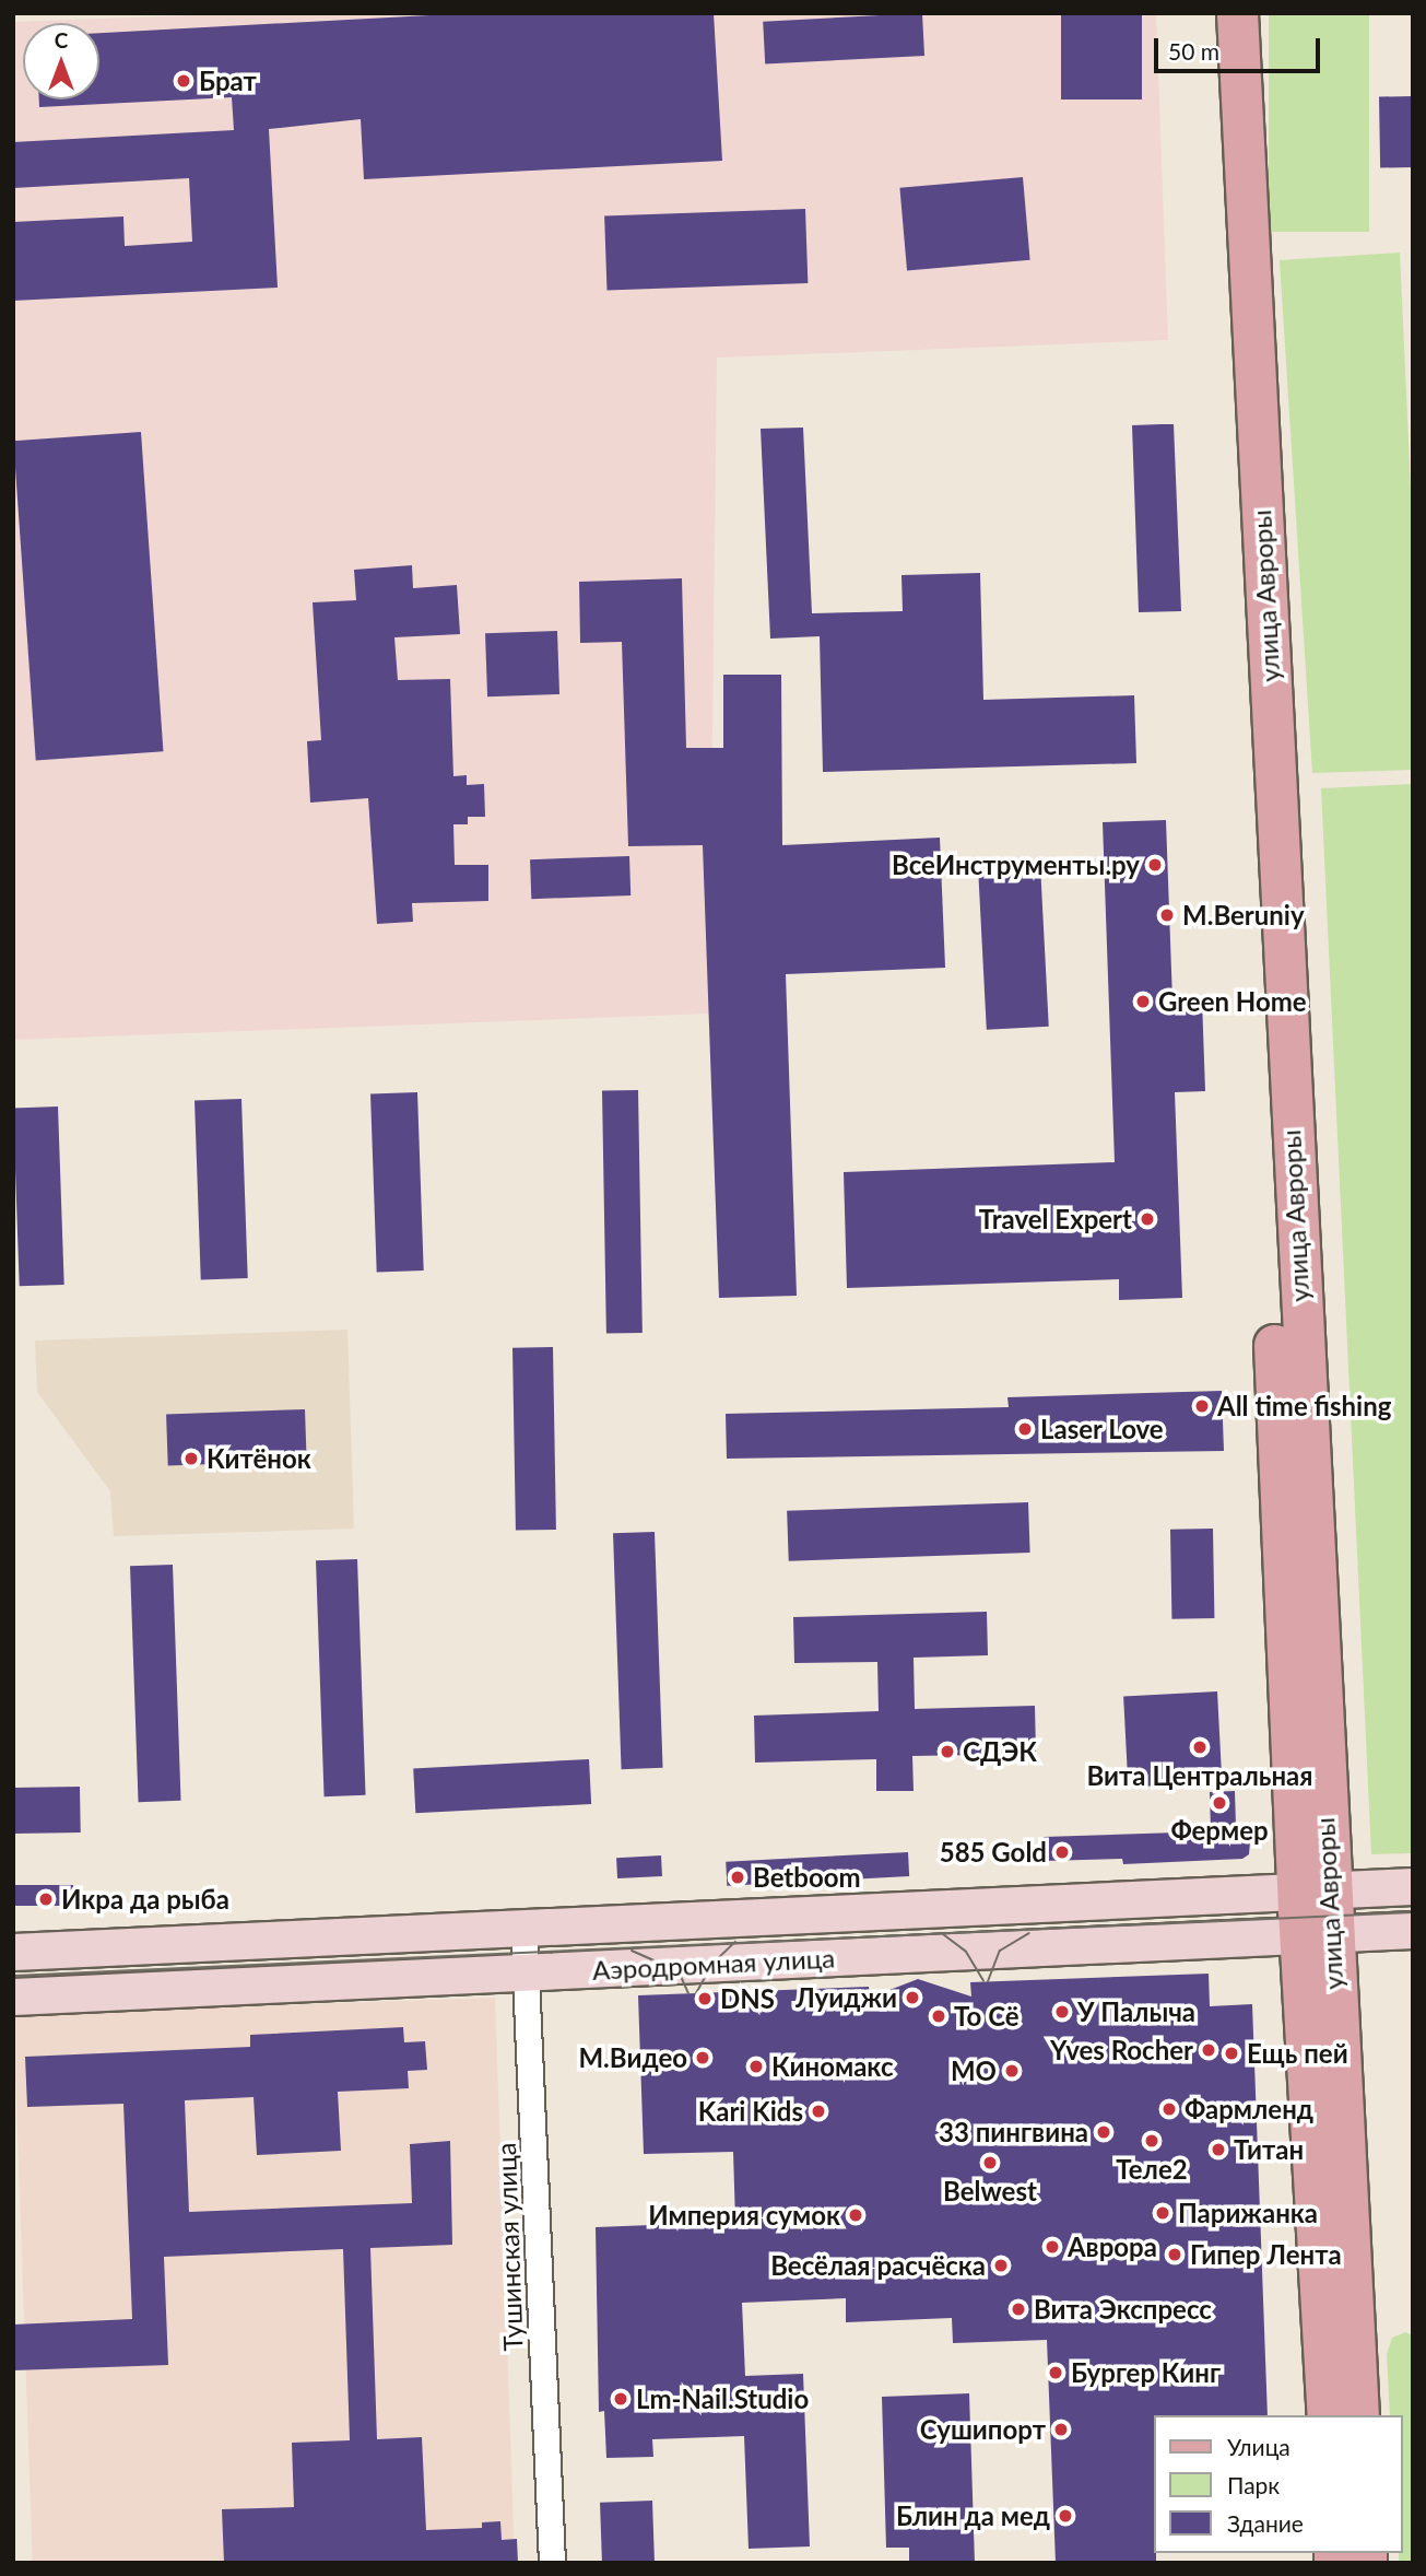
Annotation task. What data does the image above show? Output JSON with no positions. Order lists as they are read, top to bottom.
{
  "streets": {
    "main road": ["улица Авроры", "Аэродромная улица"],
    "street": ["Тушинская улица"]
  },
  "crossings": [
    ["улица Авроры", "Аэродромная улица"],
    ["Аэродромная улица", "Тушинская улица"]
  ],
  "places": [
    "Брат",
    "ВсеИнструменты.ру",
    "M.Beruniy",
    "Green Home",
    "Travel Expert",
    "All time fishing",
    "Laser Love",
    "Китёнок",
    "Вита Центральная",
    "СДЭК",
    "Фермер",
    "585 Gold",
    "Betboom",
    "Икра да рыба",
    "Луиджи",
    "DNS",
    "У Палыча",
    "То Сё",
    "Yves Rocher",
    "Ещь пей",
    "М.Видео",
    "Киномакс",
    "MO",
    "Фармленд",
    "Kari Kids",
    "33 пингвина",
    "Теле2",
    "Титан",
    "Belwest",
    "Парижанка",
    "Империя сумок",
    "Аврора",
    "Гипер Лента",
    "Весёлая расчёска",
    "Вита Экспресс",
    "Бургер Кинг",
    "Lm-Nail.Studio",
    "Сушипорт",
    "Блин да мед"
  ],
  "legend": ["Улица", "Парк", "Здание"],
  "scale_bar": "50 m",
  "north": "top"
}
